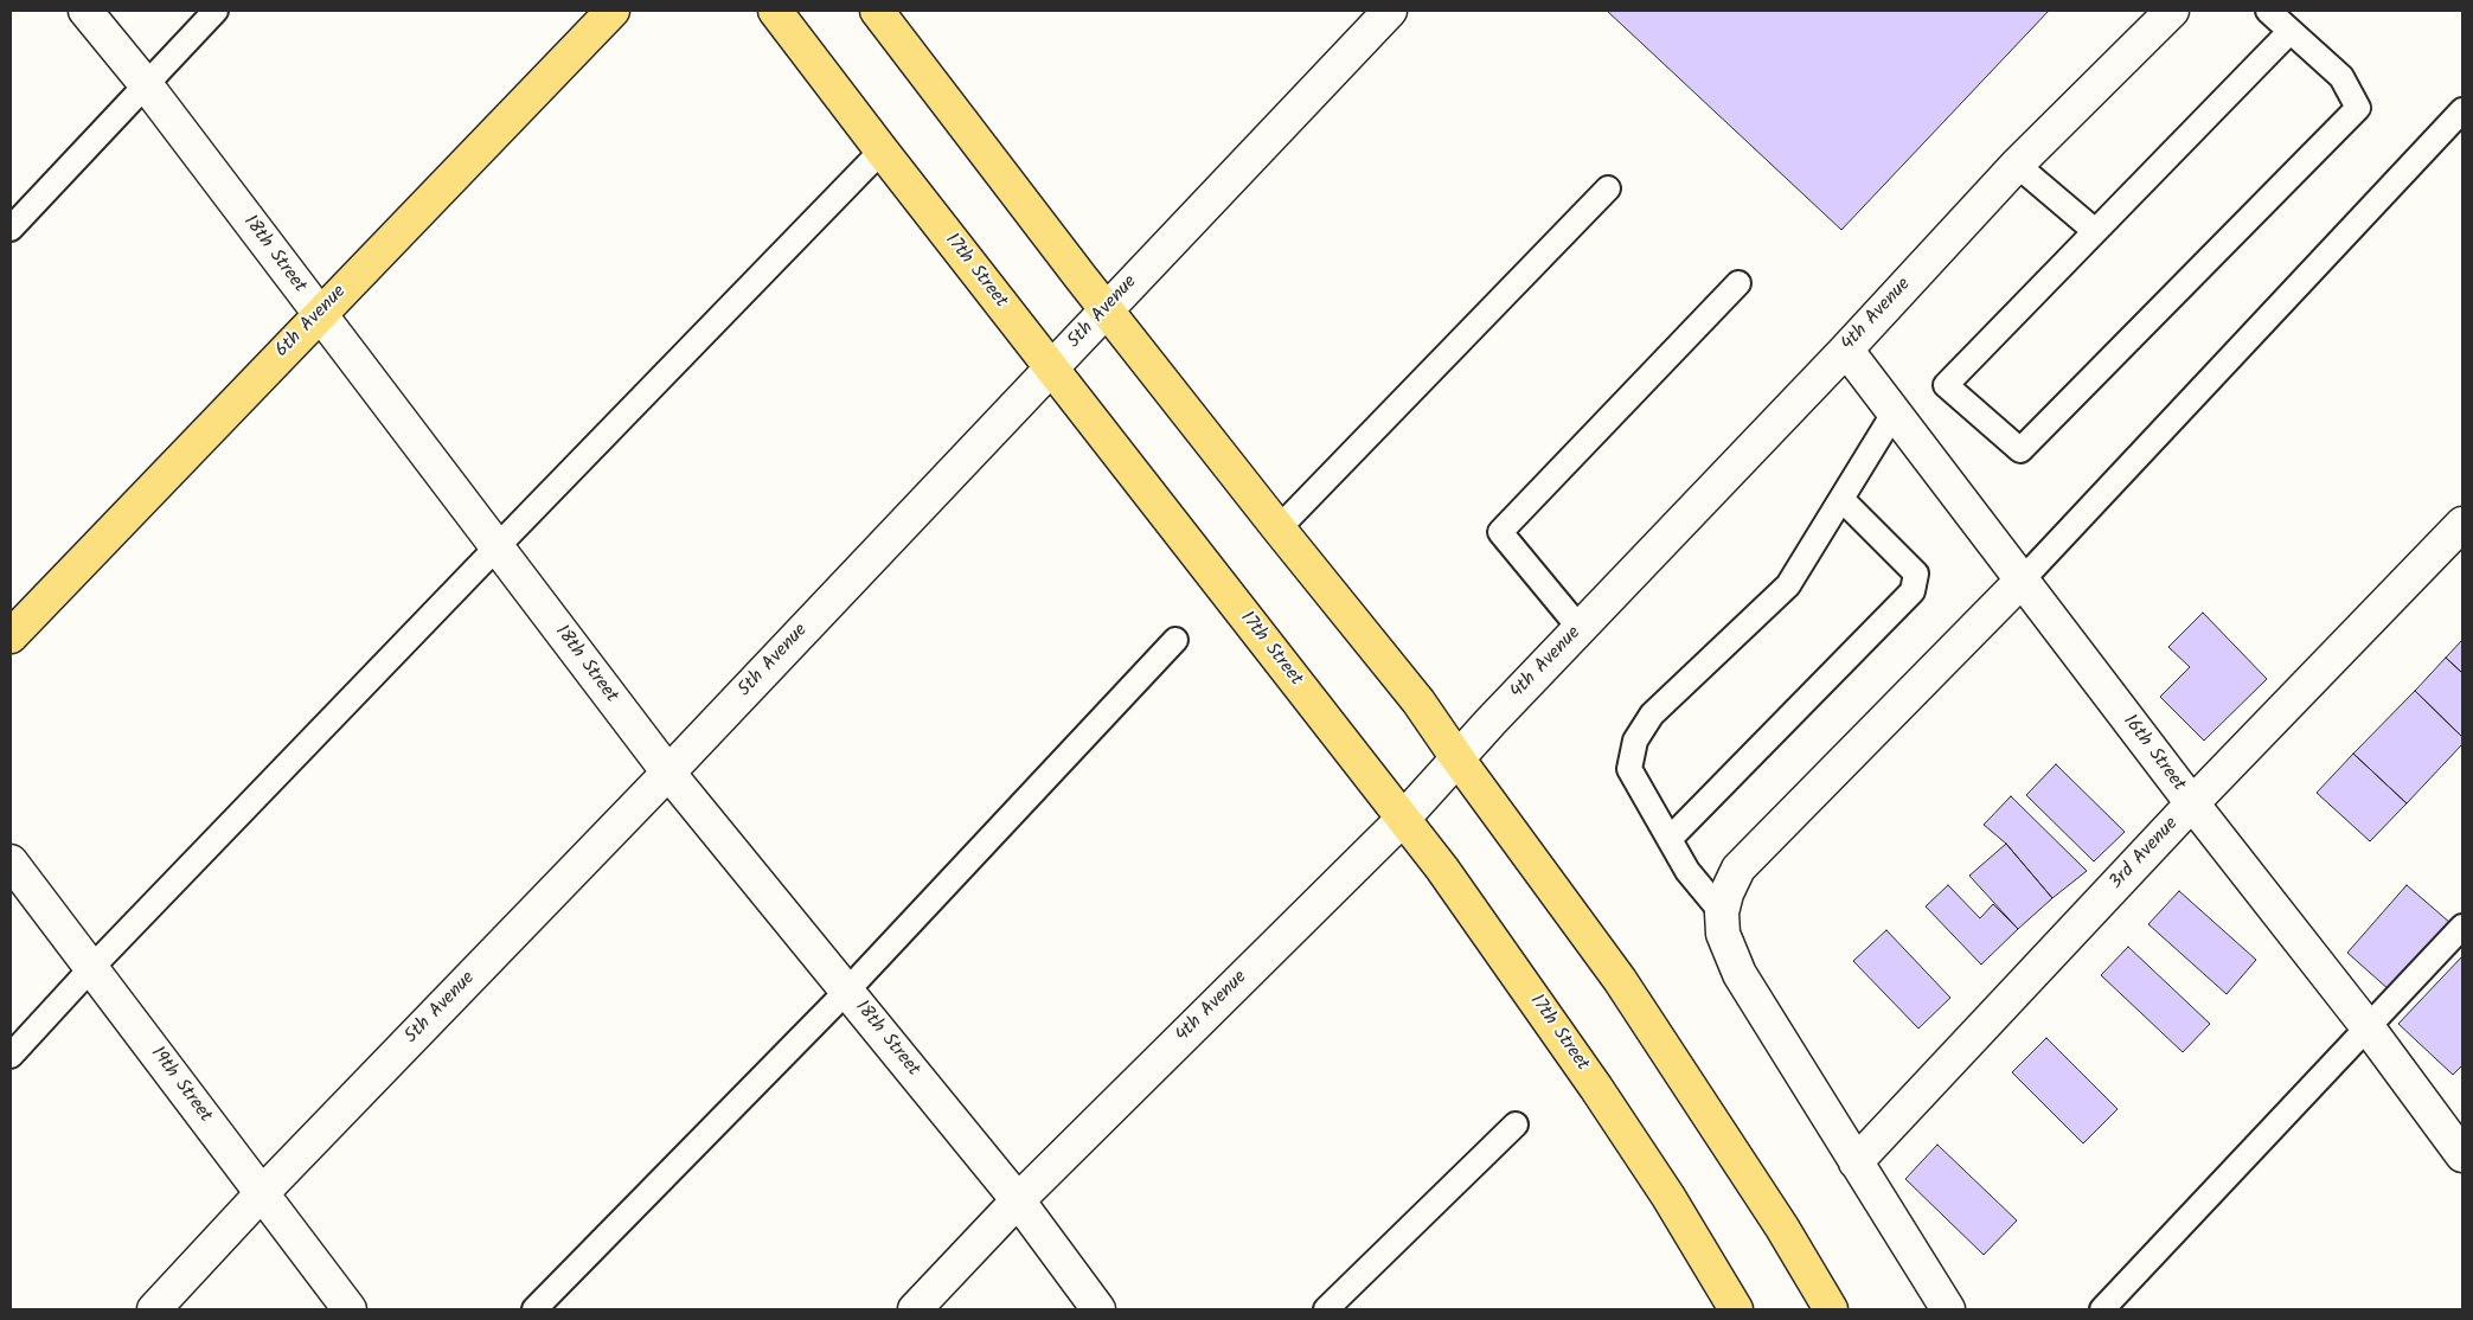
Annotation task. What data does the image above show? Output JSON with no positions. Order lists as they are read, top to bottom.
{
  "streets": {
    "main road": ["17th Street", "6th Avenue"],
    "street": [
      "18th Street",
      "5th Avenue",
      "4th Avenue",
      "16th Street",
      "3rd Avenue",
      "19th Street"
    ]
  },
  "crossings": [
    ["18th Street", "5th Avenue"],
    ["18th Street", "4th Avenue"],
    ["18th Street", "6th Avenue"],
    ["17th Street", "5th Avenue"],
    ["17th Street", "4th Avenue"],
    ["5th Avenue", "19th Street"],
    ["4th Avenue", "16th Street"],
    ["16th Street", "3rd Avenue"]
  ]
}
